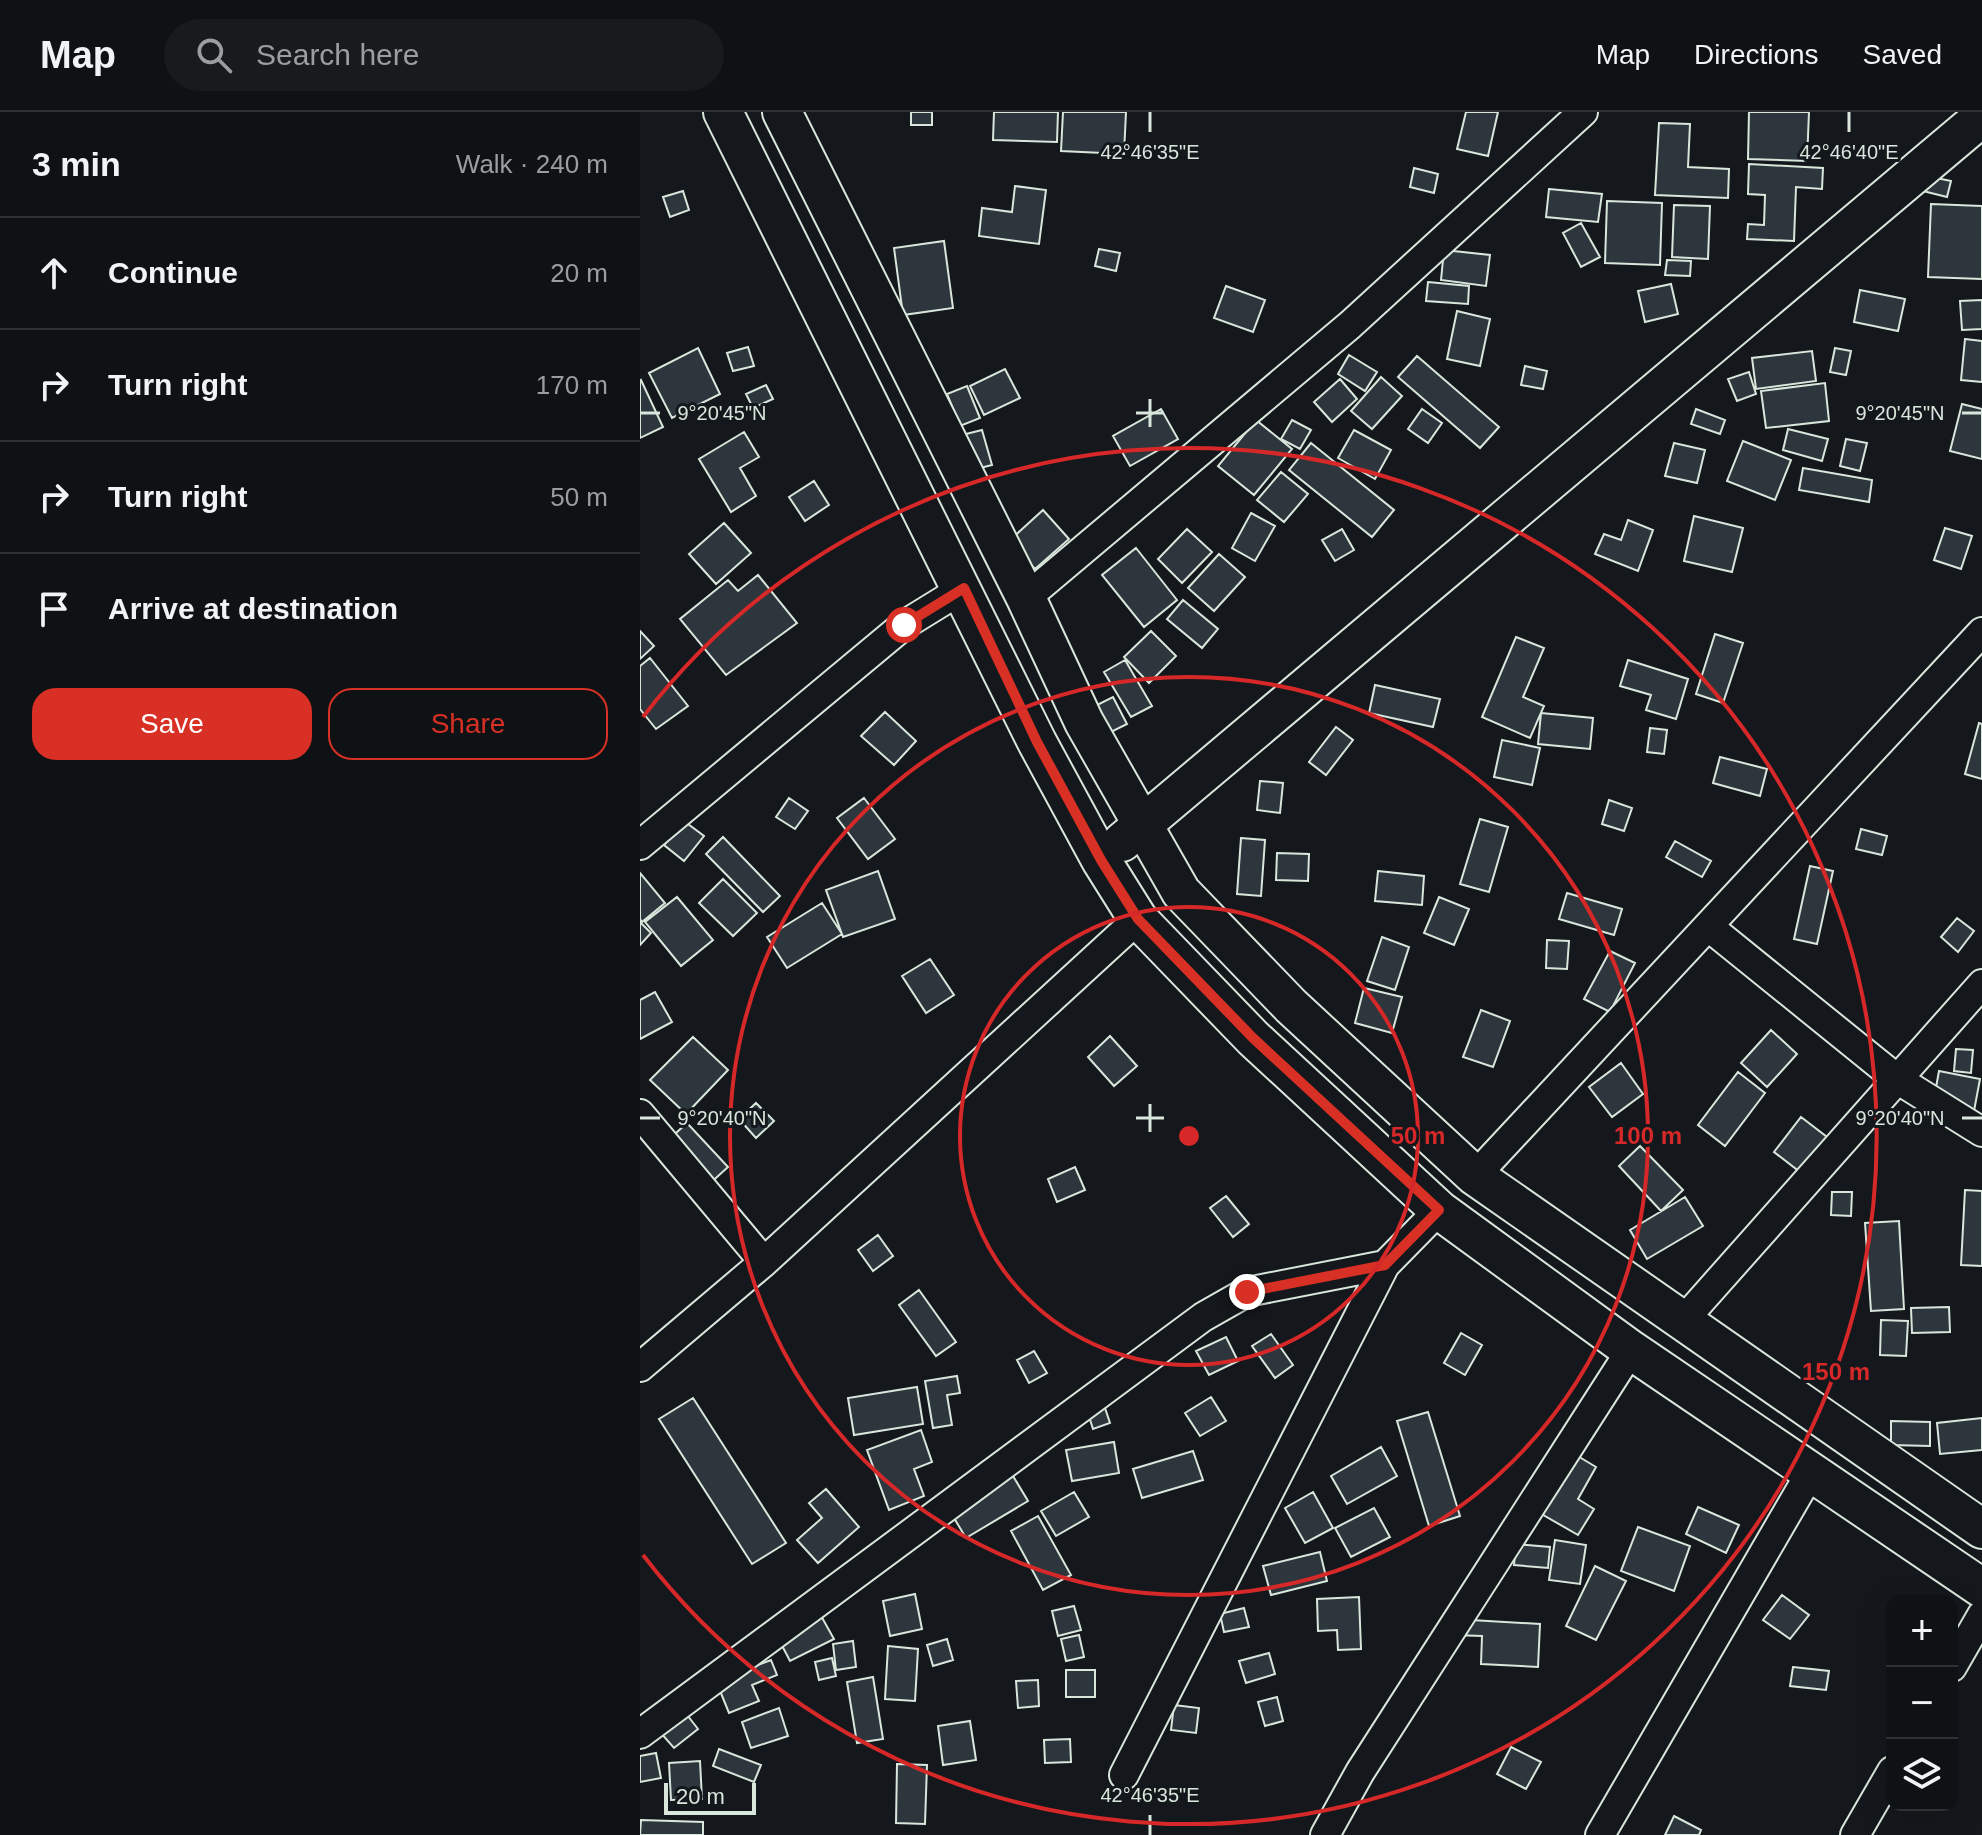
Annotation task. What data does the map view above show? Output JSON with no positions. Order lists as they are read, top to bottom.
{
  "scale_bar": "20 m",
  "page": {
    "header": "Map",
    "search": "Search here",
    "nav": ["Map", "Directions", "Saved"],
    "heading": ["3 min", "Walk · 240 m"],
    "list": [
      ["Continue", "20 m"],
      ["Turn right", "170 m"],
      ["Turn right", "50 m"],
      "Arrive at destination"
    ],
    "buttons": ["Save", "Share"],
    "map_buttons": ["+", "−"],
    "scale": "20 m"
  },
  "coordinates": [
    "42°46'35\"E",
    "42°46'40\"E",
    "9°20'45\"N",
    "9°20'40\"N"
  ],
  "rings": ["50 m", "100 m", "150 m"]
}
